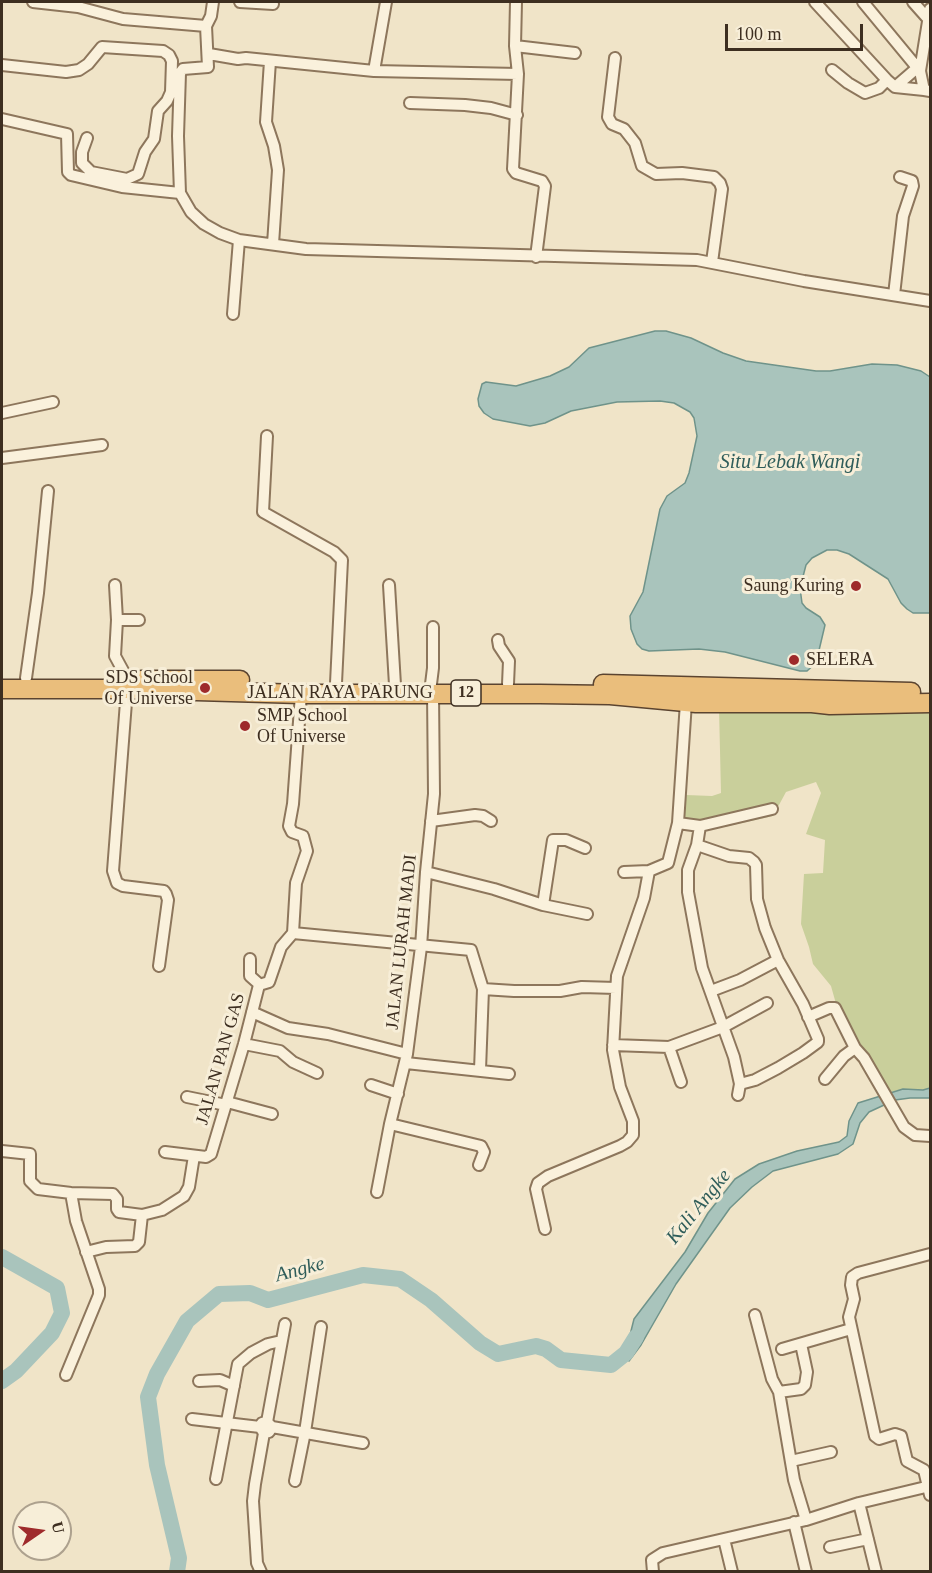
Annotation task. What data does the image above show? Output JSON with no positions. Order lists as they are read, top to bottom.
{
  "streets": {
    "highway": ["JALAN RAYA PARUNG", "12"],
    "street": ["JALAN LURAH MADI", "JALAN PAN GAS"]
  },
  "crossings": [
    ["JALAN RAYA PARUNG", "JALAN LURAH MADI"],
    ["JALAN RAYA PARUNG", "JALAN PAN GAS"]
  ],
  "water": ["Situ Lebak Wangi", "Kali Angke", "Angke"],
  "places": [
    "Saung Kuring",
    "SELERA",
    "SDS School Of Universe",
    "SMP School Of Universe"
  ],
  "scale_bar": "100 m",
  "north": "right"
}
